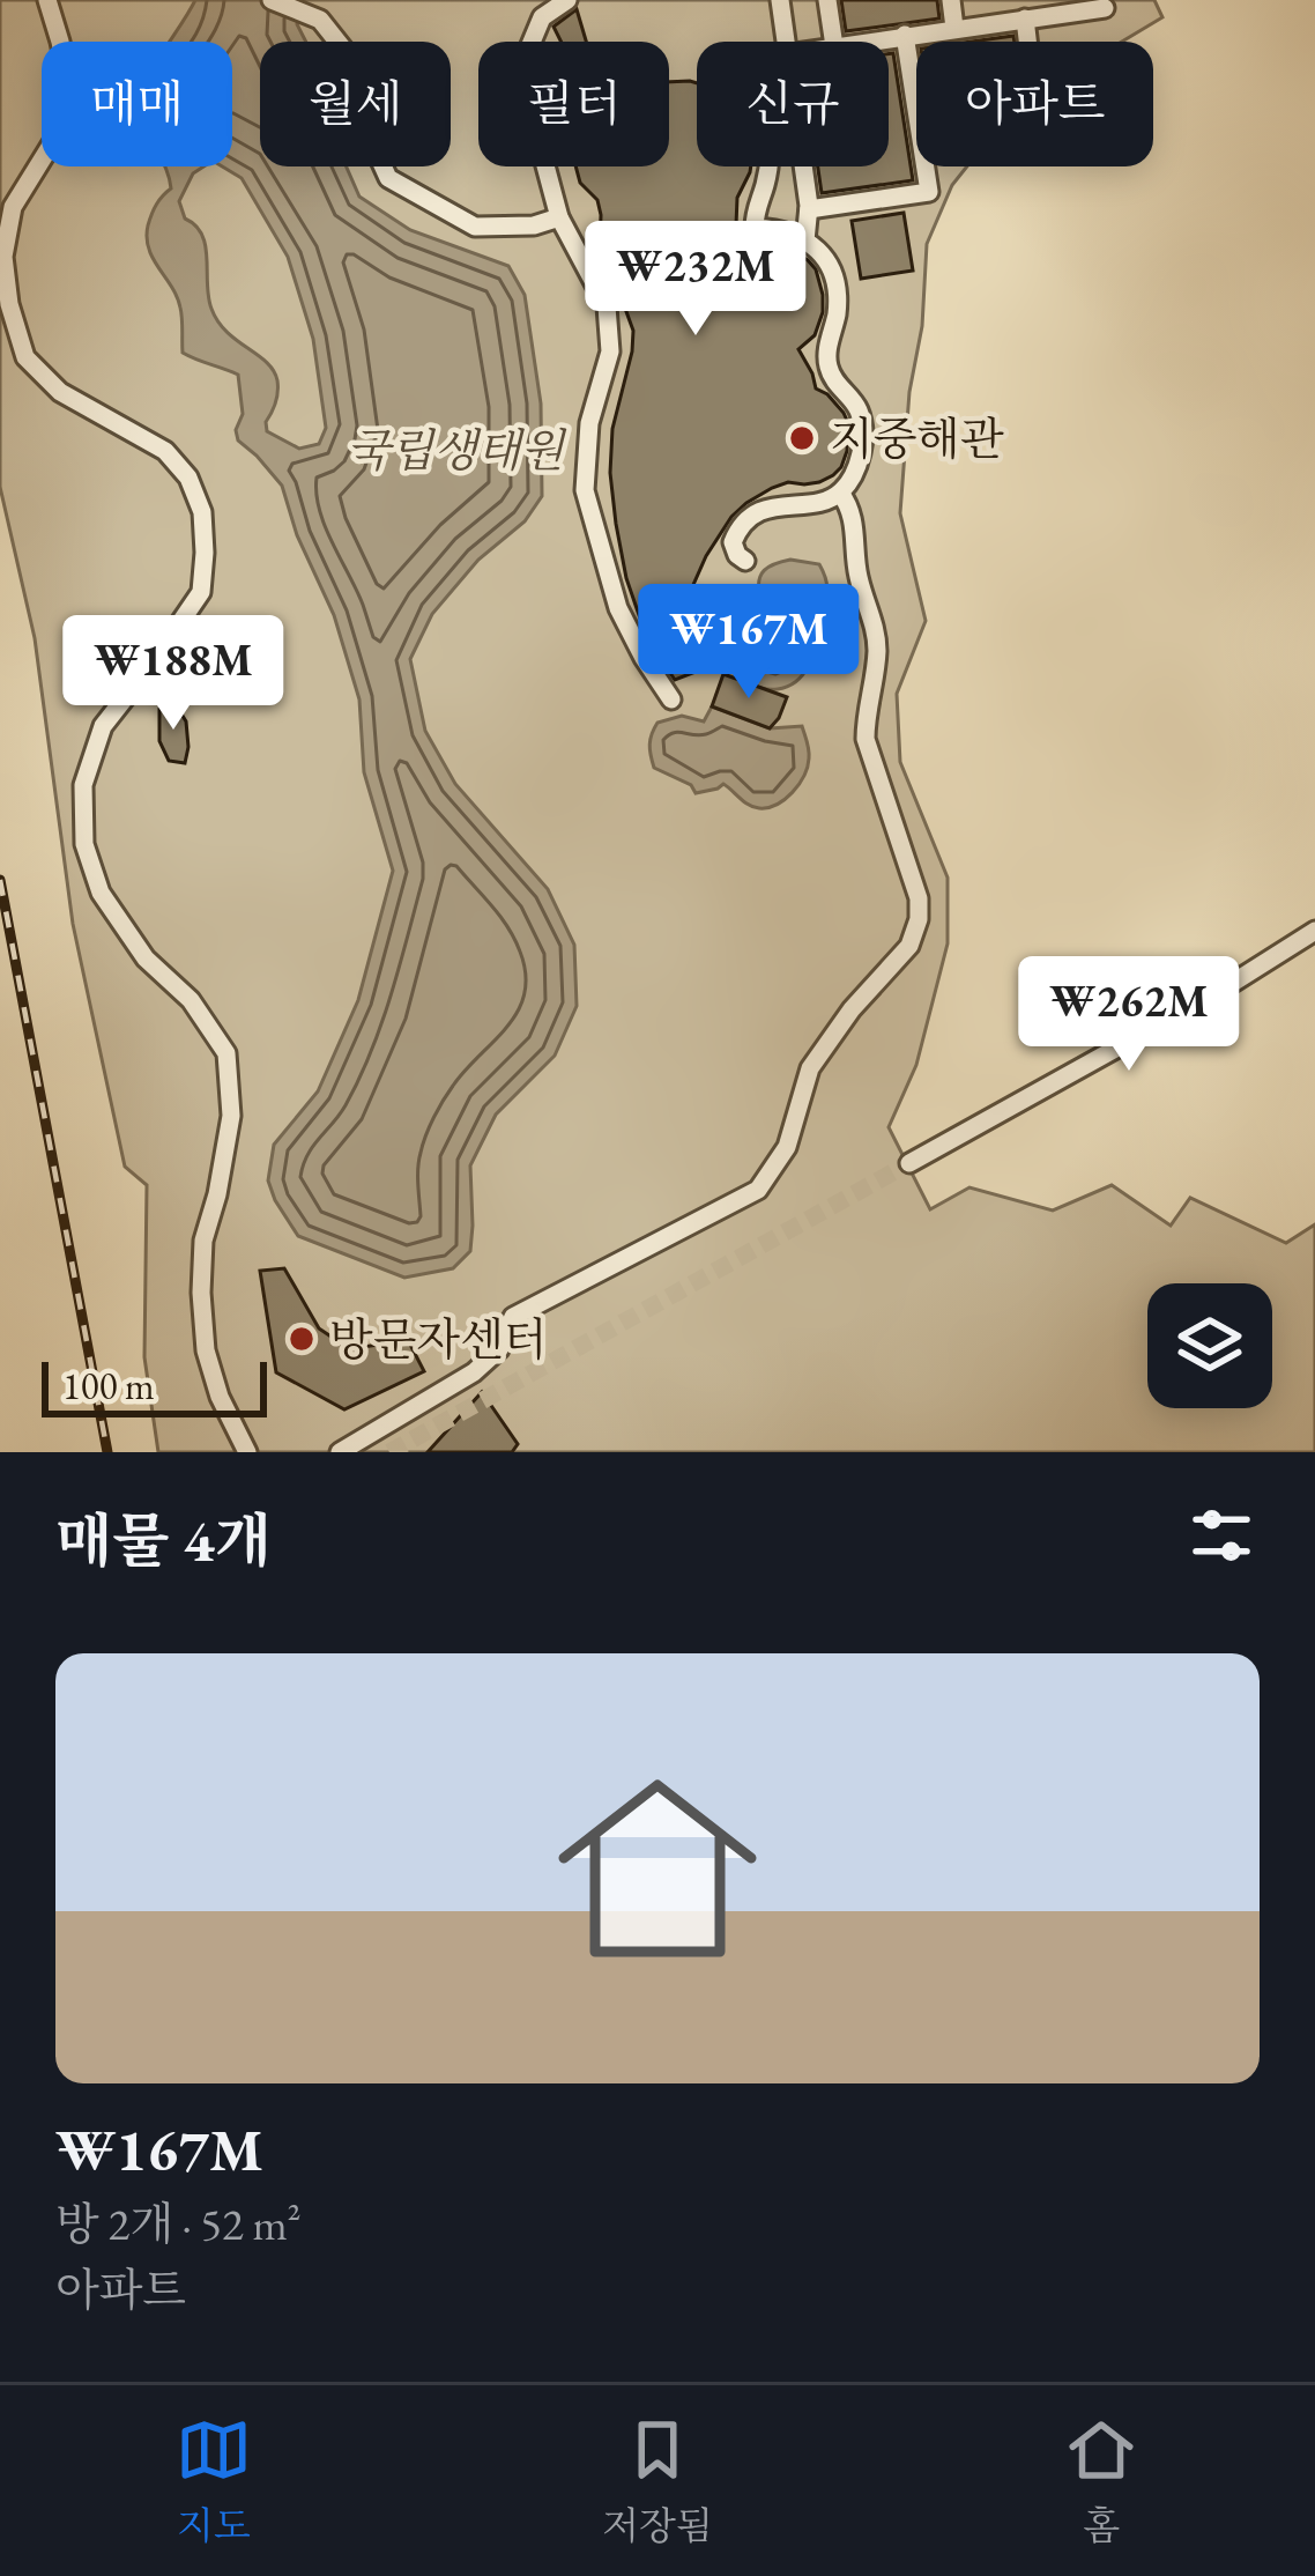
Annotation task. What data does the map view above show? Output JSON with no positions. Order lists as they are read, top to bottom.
{
  "parks": ["국립생태원"],
  "places": ["지중해관", "방문자센터"],
  "scale_bar": "100 m",
  "page": {
    "chip": [
      "매매",
      "월세",
      "필터",
      "신규",
      "아파트"
    ],
    "price": [
      "₩232M",
      "₩167M",
      "₩188M",
      "₩262M"
    ],
    "scale": "100 m",
    "heading": "매물 4개",
    "list": [
      {
        "name": "₩167M",
        "note": "방 2개 · 52 m² · 아파트"
      }
    ],
    "tabs": ["지도", "저장됨", "홈"]
  }
}
